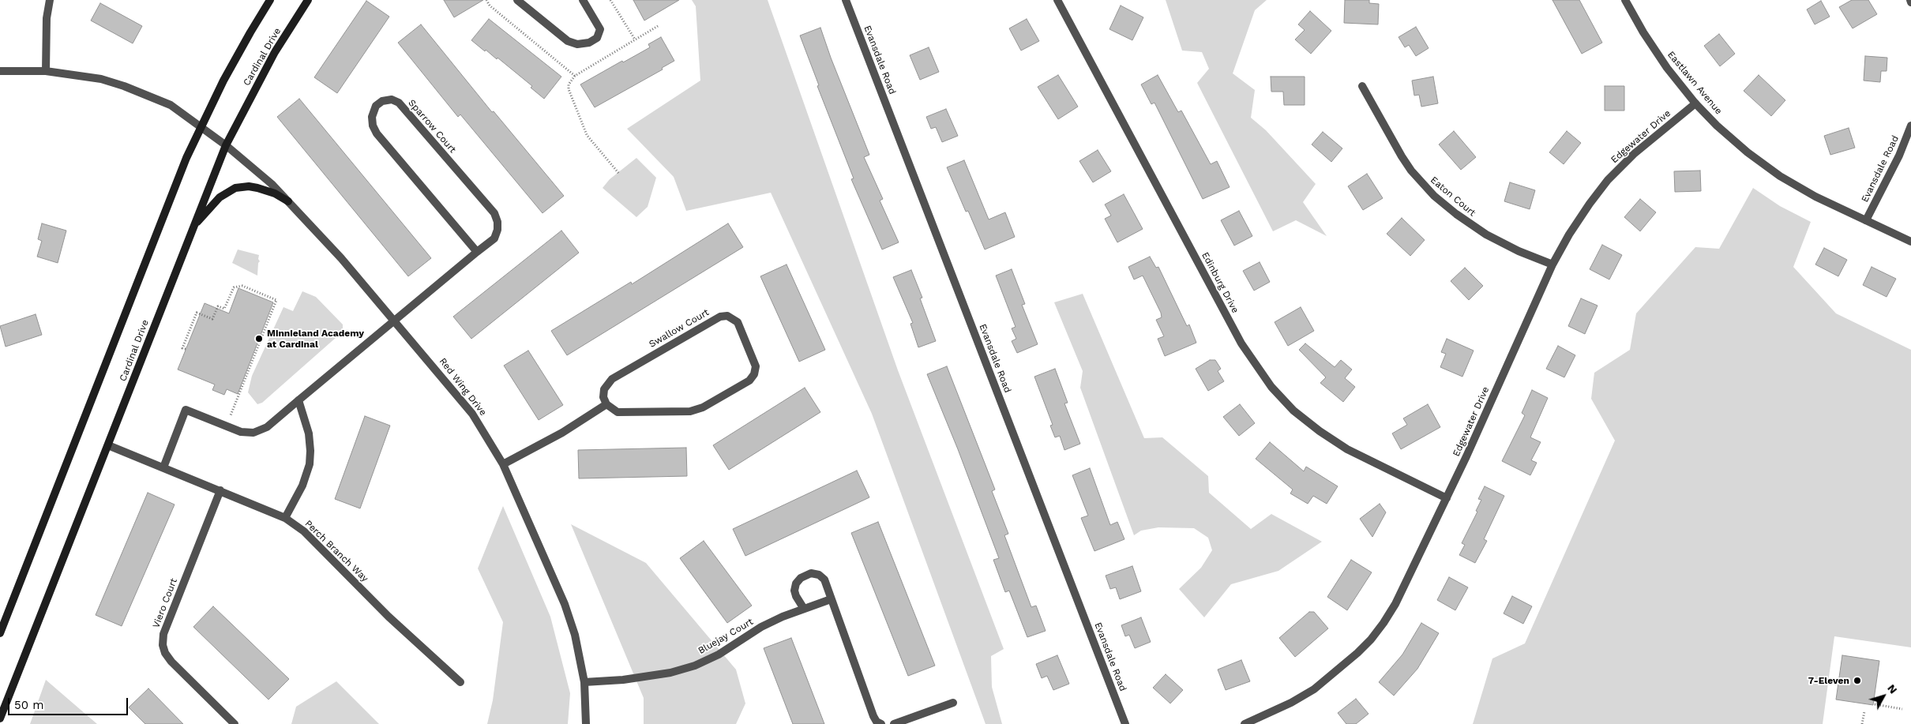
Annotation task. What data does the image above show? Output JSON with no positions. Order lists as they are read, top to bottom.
{
  "streets": {
    "main road": ["Cardinal Drive"],
    "street": [
      "Evansdale Road",
      "Eastlawn Avenue",
      "Sparrow Court",
      "Edgewater Drive",
      "Eaton Court",
      "Edinburg Drive",
      "Swallow Court",
      "Red Wing Drive",
      "Perch Branch Way",
      "Viero Court",
      "Bluejay Court"
    ]
  },
  "crossings": [
    ["Cardinal Drive", "Red Wing Drive"],
    ["Cardinal Drive", "Perch Branch Way"],
    ["Evansdale Road", "Eastlawn Avenue"],
    ["Eastlawn Avenue", "Edgewater Drive"],
    ["Sparrow Court", "Red Wing Drive"],
    ["Sparrow Court", "Perch Branch Way"],
    ["Edgewater Drive", "Eaton Court"],
    ["Edgewater Drive", "Edinburg Drive"],
    ["Red Wing Drive", "Bluejay Court"],
    ["Perch Branch Way", "Viero Court"]
  ],
  "places": ["Minnieland Academy at Cardinal", "7-Eleven"],
  "scale_bar": "50 m",
  "north": "top right"
}
